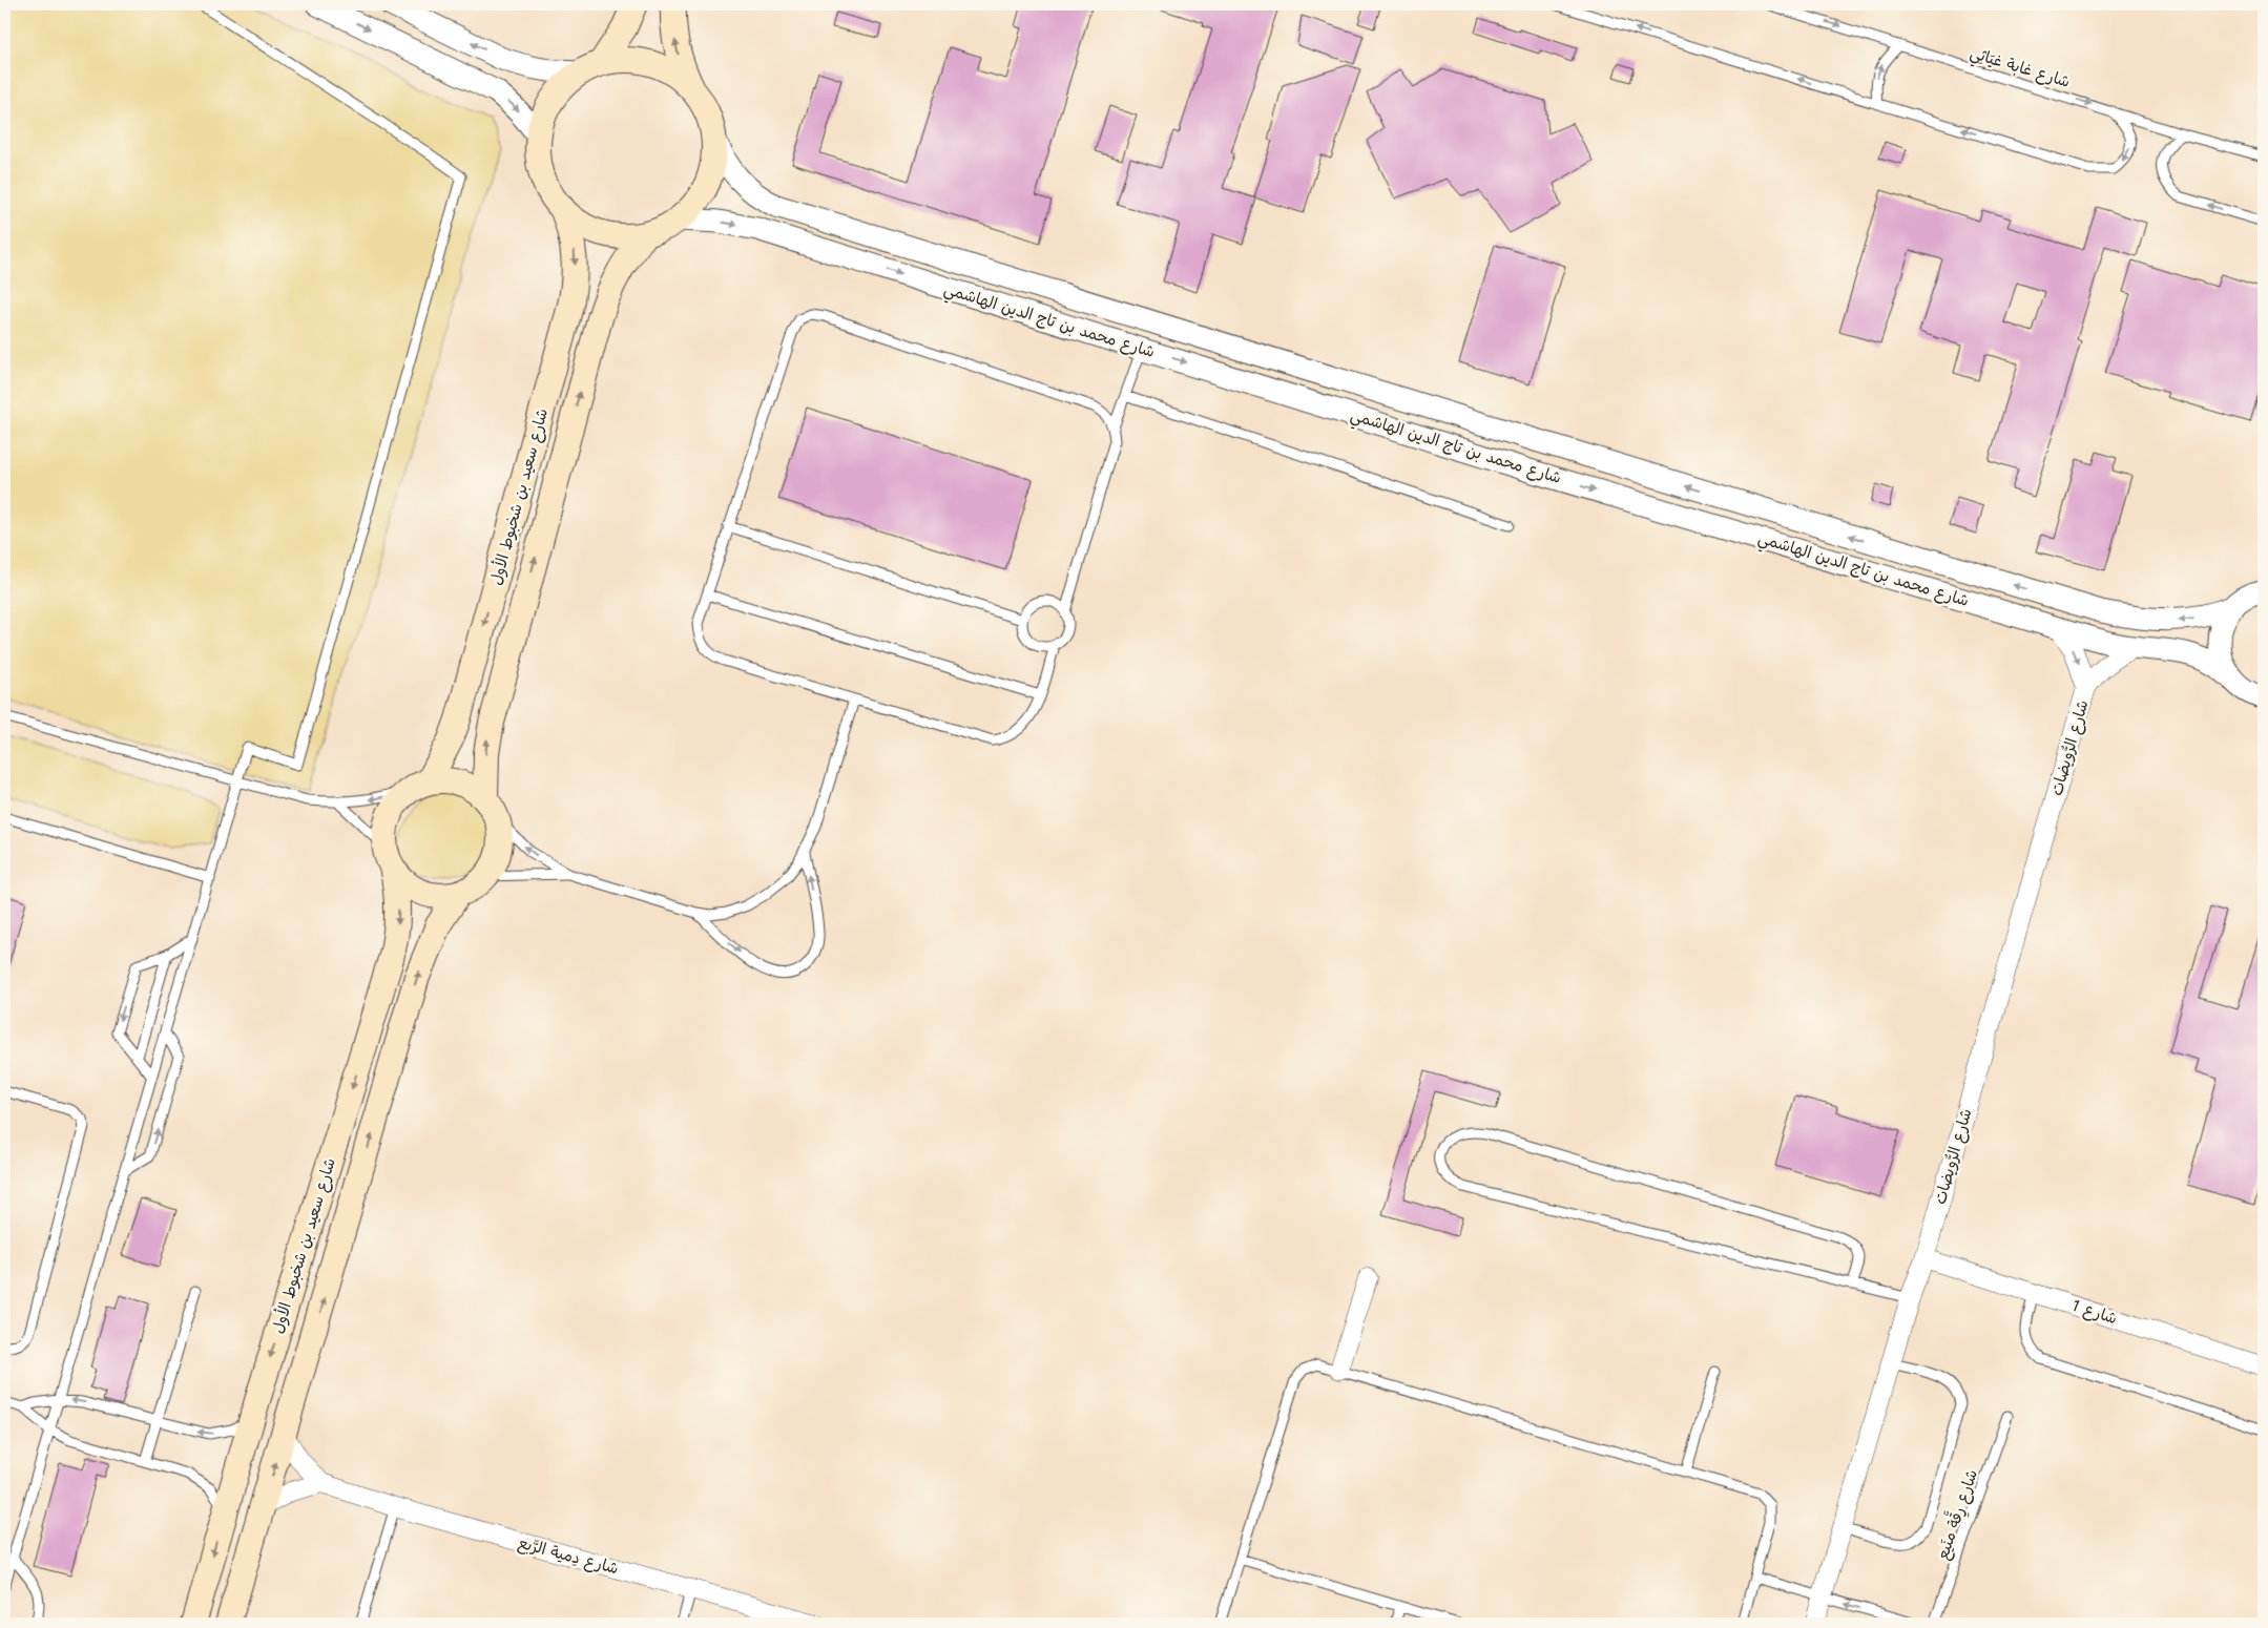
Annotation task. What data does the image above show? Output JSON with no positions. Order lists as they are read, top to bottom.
{
  "streets": {
    "main road": ["شارع سعيد بن شخبوط الأول"],
    "street": [
      "شارع محمد بن تاج الدين الهاشمي",
      "شارع الرُّويضات",
      "شارع 1",
      "شارع دِمية الرَّبع"
    ],
    "lane": ["شارع غابة غيَاثِي", "شارع رِقَّة منَيع"]
  },
  "crossings": [
    ["شارع محمد بن تاج الدين الهاشمي", "شارع سعيد بن شخبوط الأول"],
    ["شارع محمد بن تاج الدين الهاشمي", "شارع الرُّويضات"],
    ["شارع سعيد بن شخبوط الأول", "شارع دِمية الرَّبع"],
    ["شارع الرُّويضات", "شارع 1"]
  ]
}
